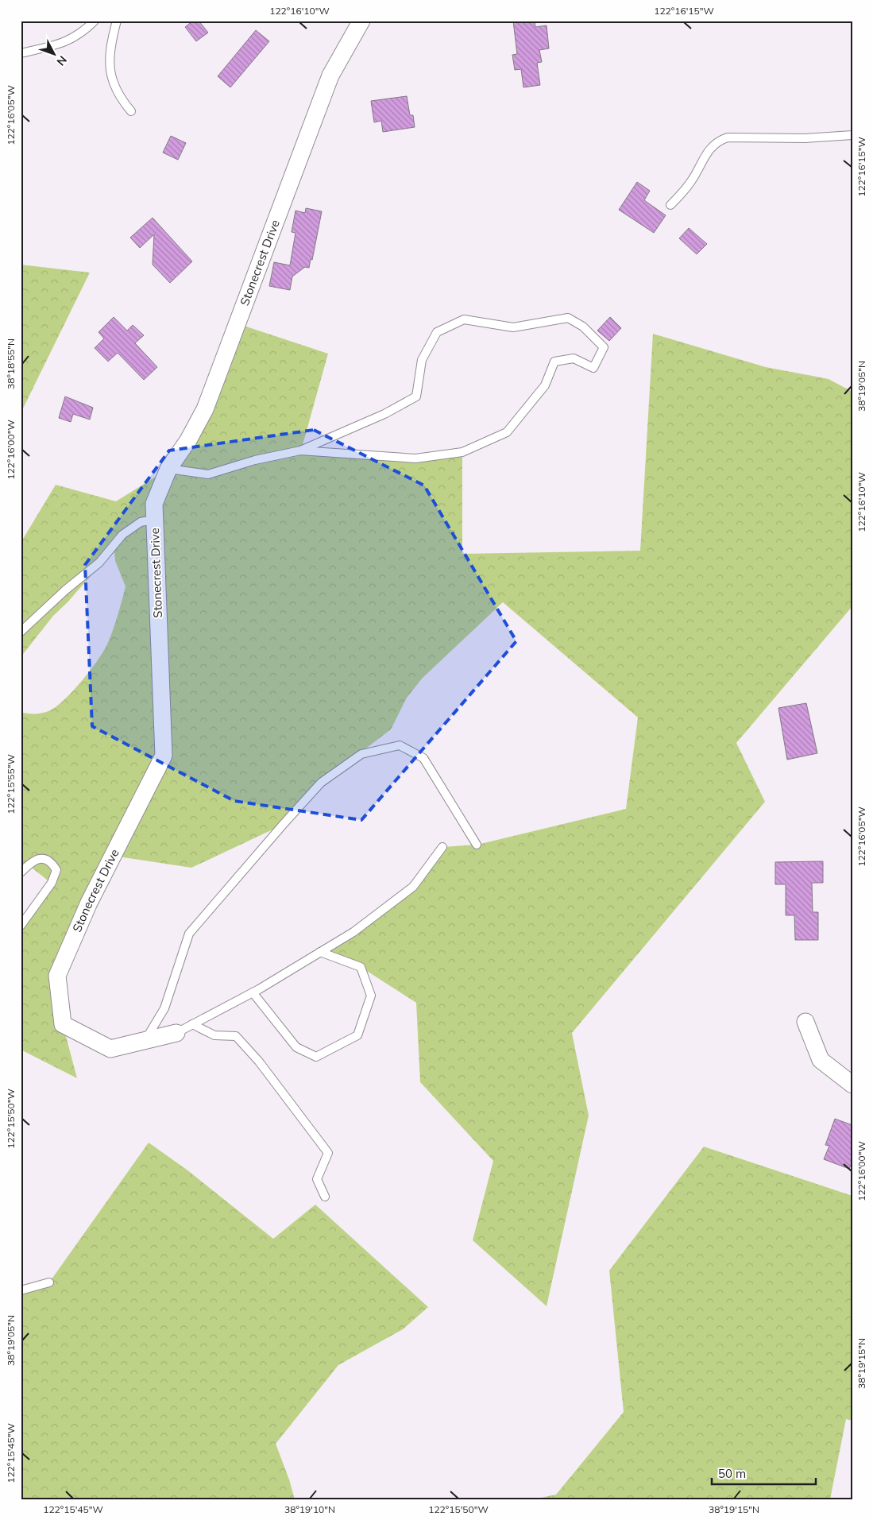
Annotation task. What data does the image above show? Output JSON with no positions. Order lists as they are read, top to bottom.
{
  "streets": {
    "street": ["Stonecrest Drive"]
  },
  "scale_bar": "50 m",
  "north": "bottom right",
  "coordinates": [
    "122°16'10\"W",
    "122°16'15\"W",
    "122°16'05\"W",
    "38°18'55\"N",
    "38°19'05\"N",
    "122°16'00\"W",
    "122°15'55\"W",
    "122°15'50\"W",
    "38°19'15\"N",
    "122°15'45\"W",
    "38°19'10\"N"
  ]
}
